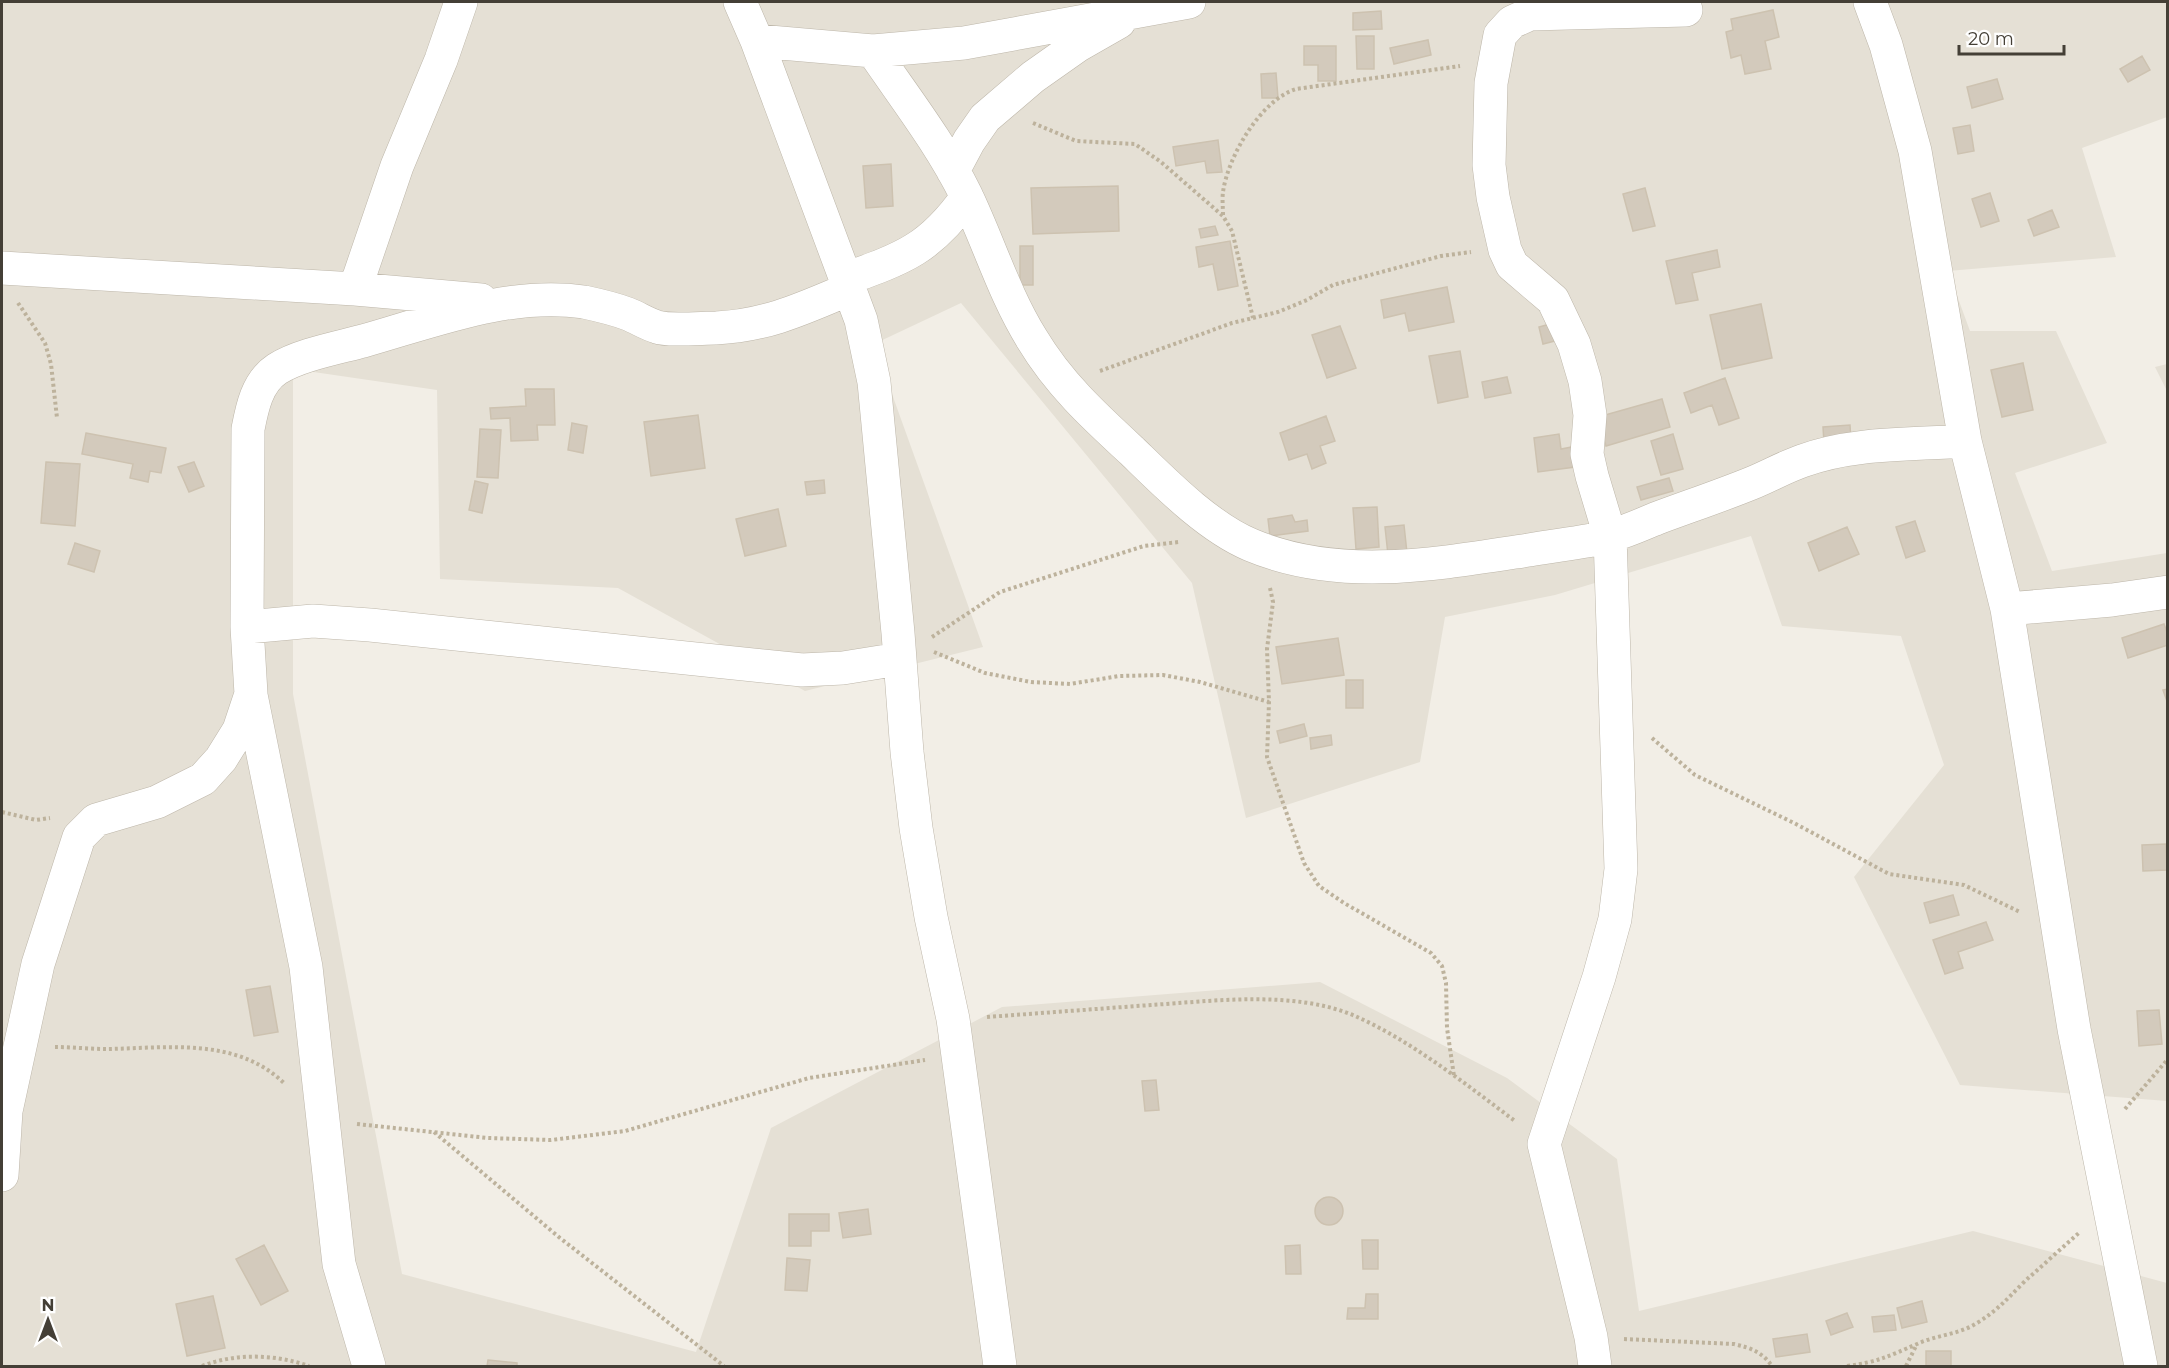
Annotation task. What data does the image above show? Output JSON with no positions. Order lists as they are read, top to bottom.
{
  "scale_bar": "20 m",
  "north": "top"
}
